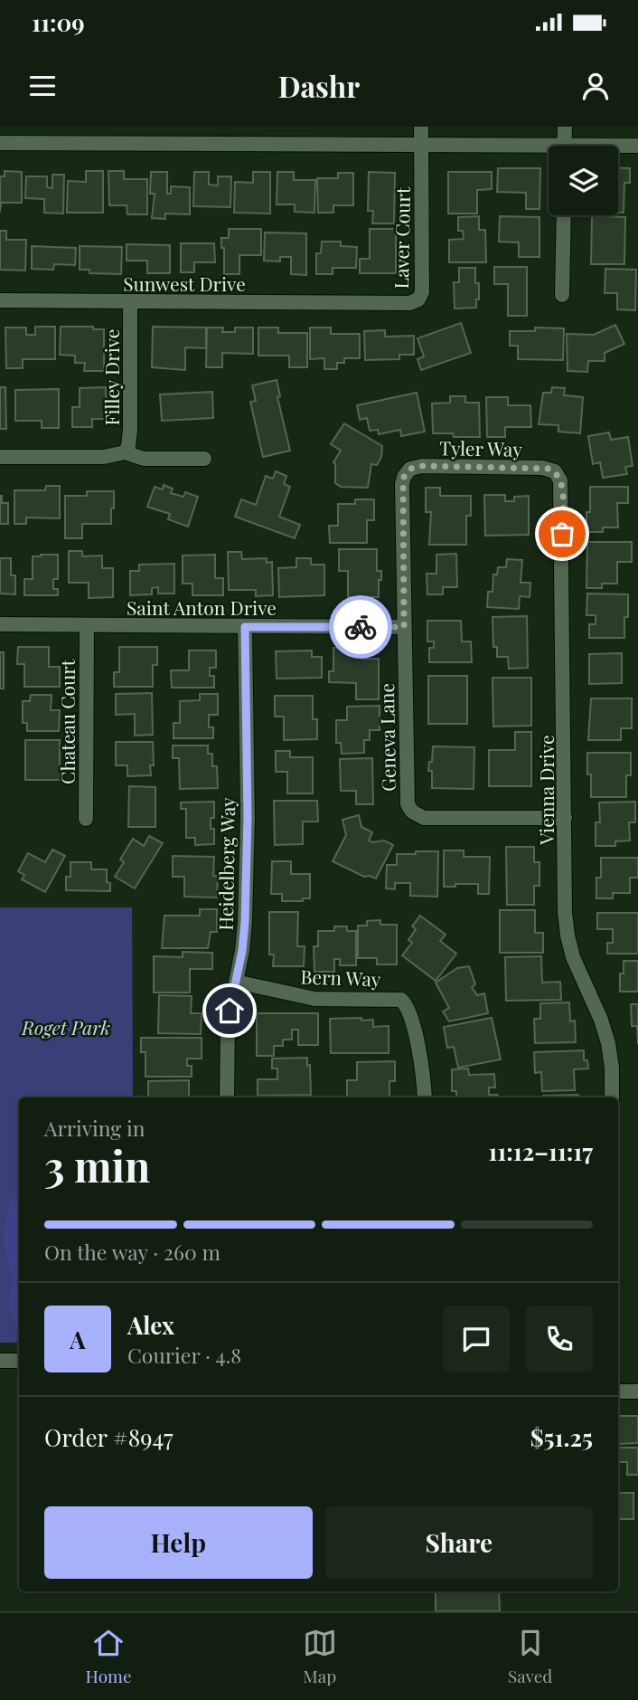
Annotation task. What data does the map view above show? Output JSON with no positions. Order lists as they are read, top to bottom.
{
  "streets": {
    "street": [
      "Laver Court",
      "Sunwest Drive",
      "Filley Drive",
      "Tyler Way",
      "Saint Anton Drive",
      "Chateau Court",
      "Geneva Lane",
      "Vienna Drive",
      "Heidelberg Way",
      "Bern Way"
    ]
  },
  "crossings": [
    ["Laver Court", "Sunwest Drive"],
    ["Sunwest Drive", "Filley Drive"],
    ["Tyler Way", "Geneva Lane"],
    ["Tyler Way", "Vienna Drive"],
    ["Saint Anton Drive", "Chateau Court"],
    ["Saint Anton Drive", "Geneva Lane"],
    ["Saint Anton Drive", "Heidelberg Way"],
    ["Geneva Lane", "Vienna Drive"],
    ["Heidelberg Way", "Bern Way"]
  ],
  "parks": ["Roget Park"],
  "page": {
    "status": "11:09",
    "header": "Dashr",
    "heading": ["3 min", "Arriving in", "11:12–11:17"],
    "panel": [
      "Alex",
      "Courier · 4.8",
      "Order #8947",
      "$51.25"
    ],
    "bar": "On the way · 260 m",
    "round": "A",
    "buttons": ["Help", "Share"],
    "tabs": ["Home", "Map", "Saved"]
  }
}
